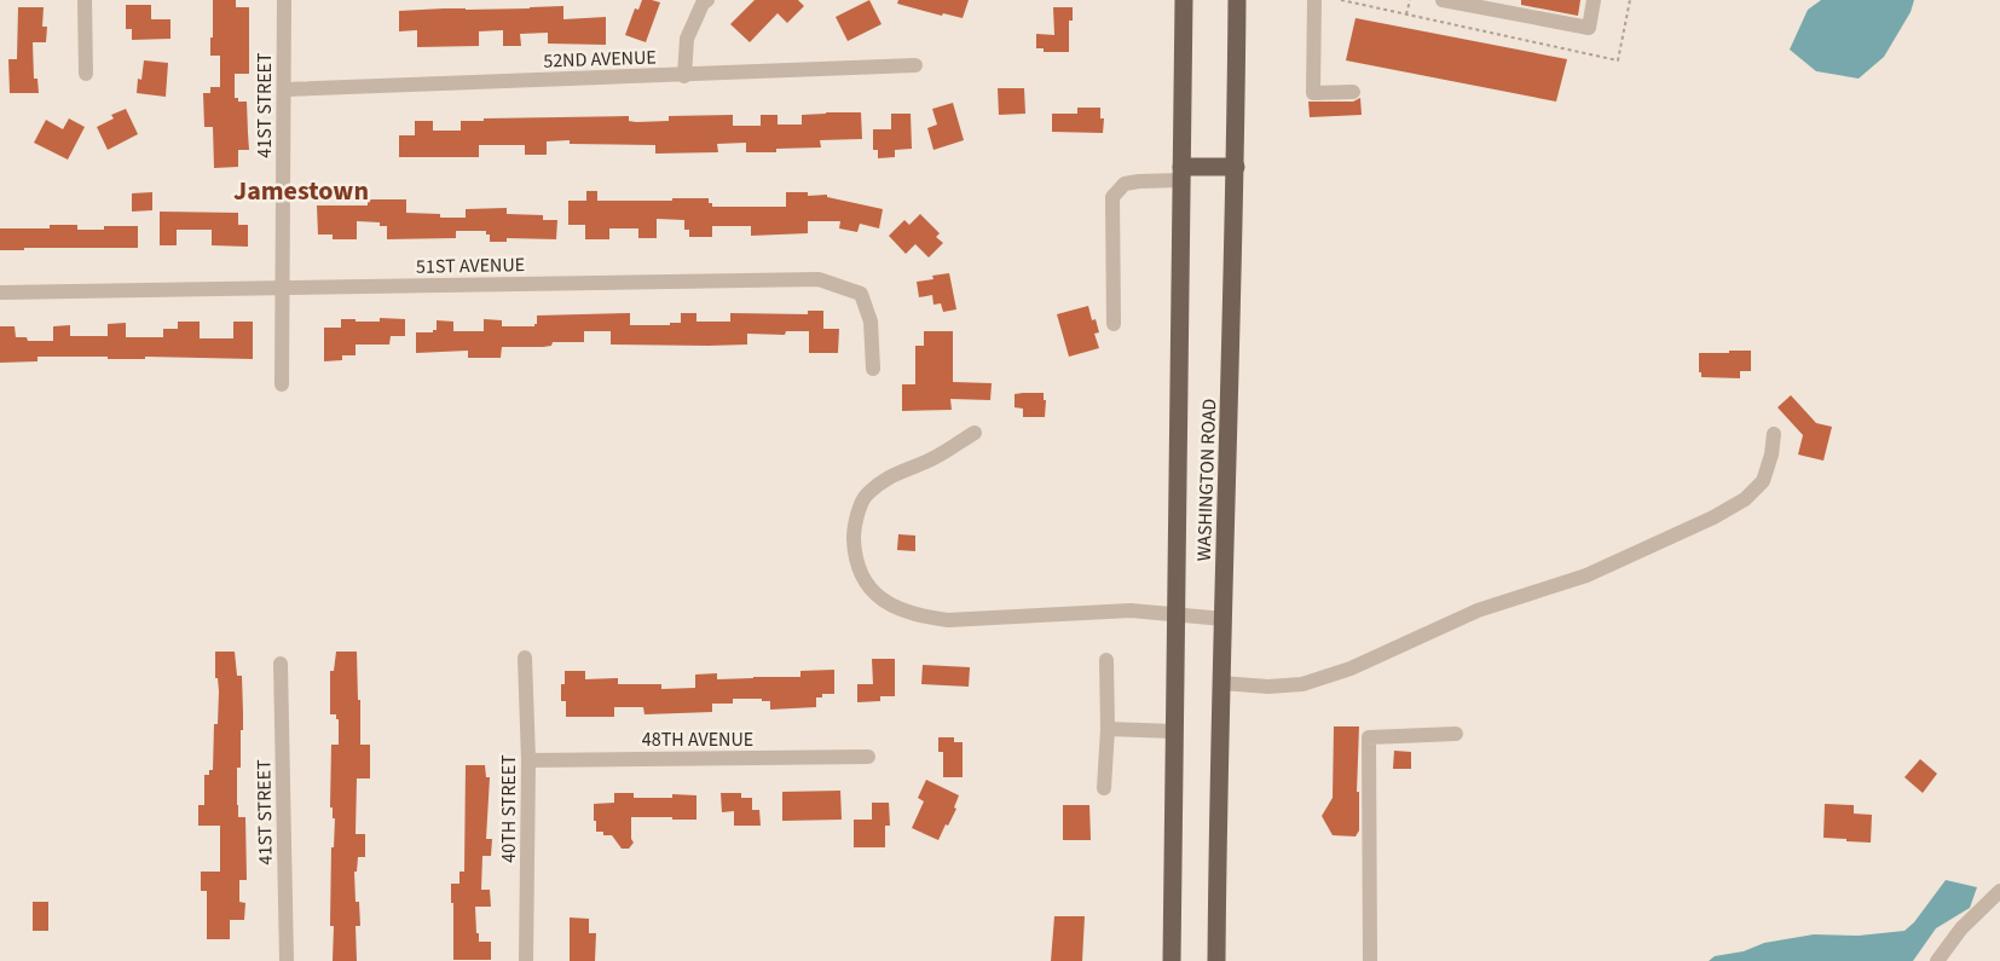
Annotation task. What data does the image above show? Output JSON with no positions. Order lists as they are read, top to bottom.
{
  "streets": {
    "main road": ["WASHINGTON ROAD"],
    "street": [
      "52ND AVENUE",
      "41ST STREET",
      "51ST AVENUE",
      "48TH AVENUE",
      "40TH STREET"
    ]
  },
  "crossings": [
    ["52ND AVENUE", "41ST STREET"],
    ["41ST STREET", "51ST AVENUE"],
    ["48TH AVENUE", "40TH STREET"]
  ],
  "districts": ["Jamestown"]
}
